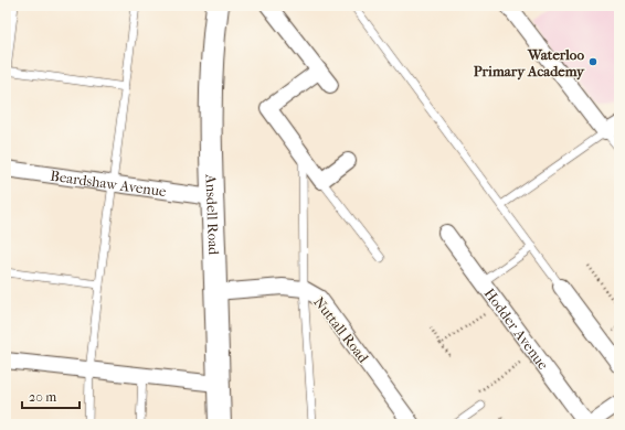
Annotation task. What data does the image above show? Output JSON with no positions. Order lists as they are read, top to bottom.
{
  "streets": {
    "main road": ["Ansdell Road"],
    "street": ["Beardshaw Avenue", "Hodder Avenue", "Nuttall Road"]
  },
  "crossings": [
    ["Beardshaw Avenue", "Ansdell Road"],
    ["Ansdell Road", "Nuttall Road"]
  ],
  "places": ["Waterloo Primary Academy"],
  "scale_bar": "20 m"
}
